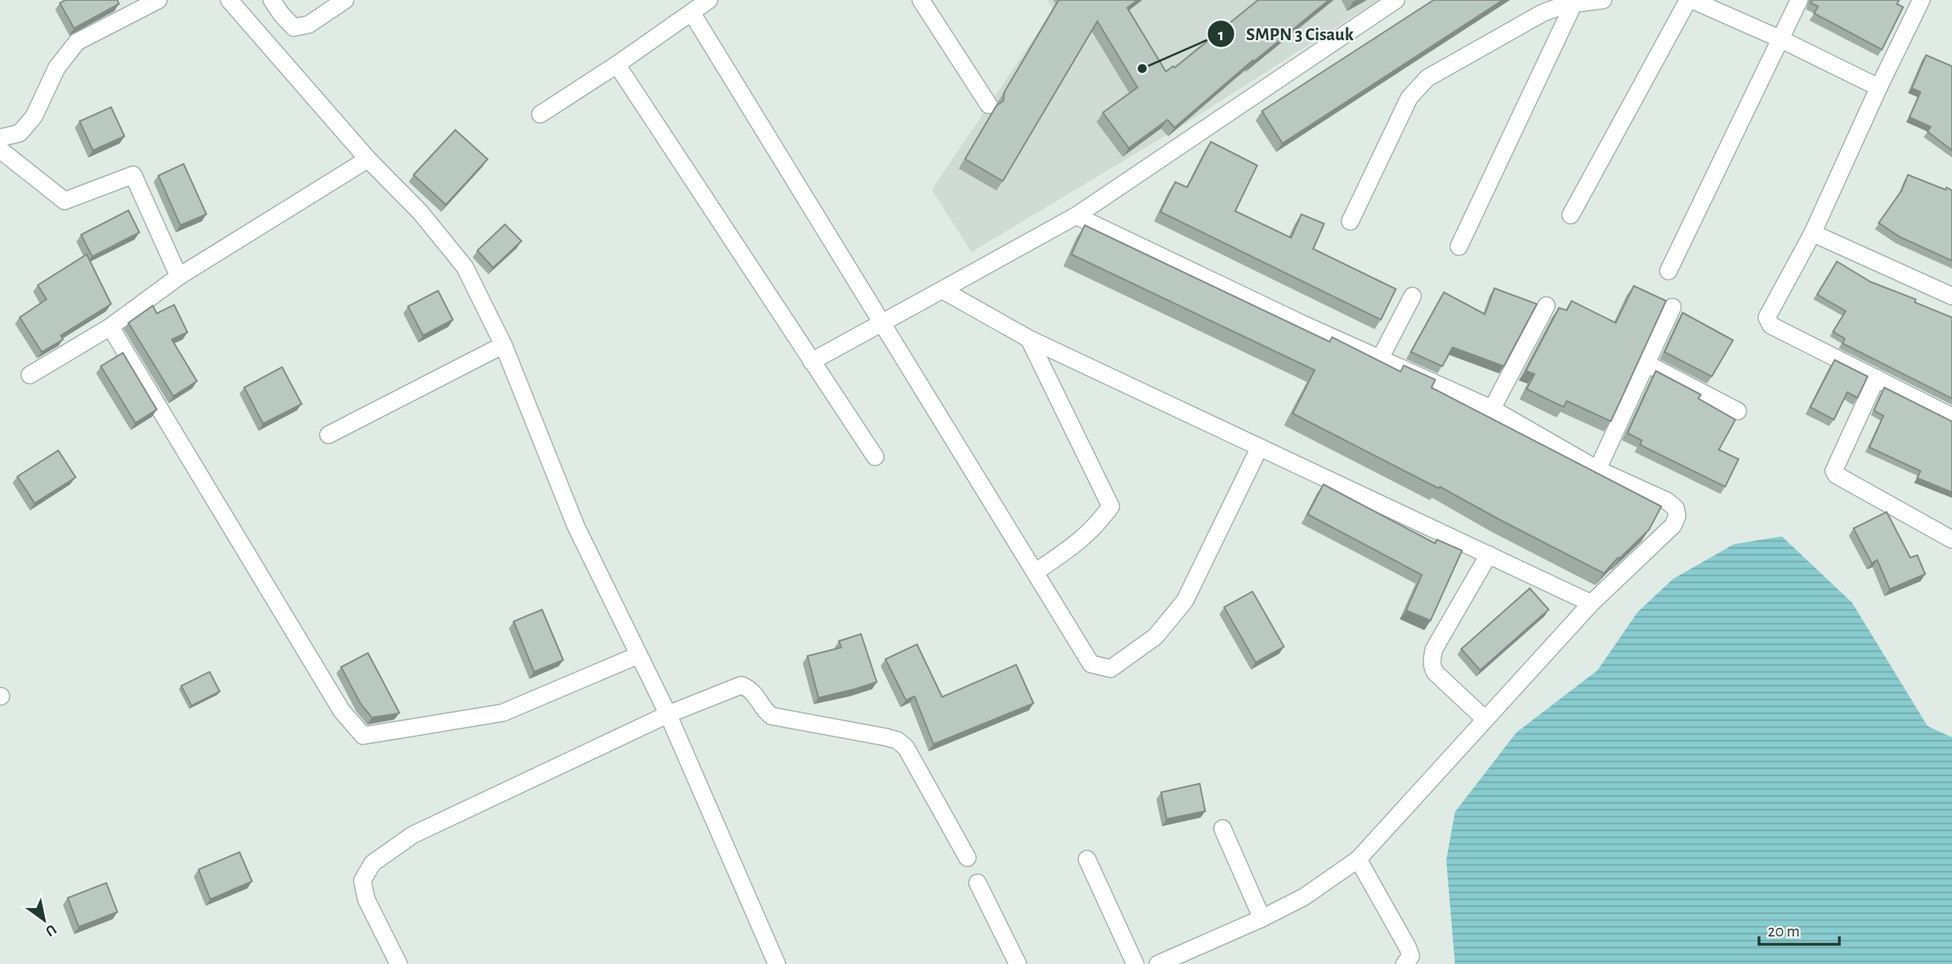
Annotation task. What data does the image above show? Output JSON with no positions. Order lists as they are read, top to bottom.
{
  "places": ["SMPN 3 Cisauk"],
  "scale_bar": "20 m",
  "north": "bottom right"
}
